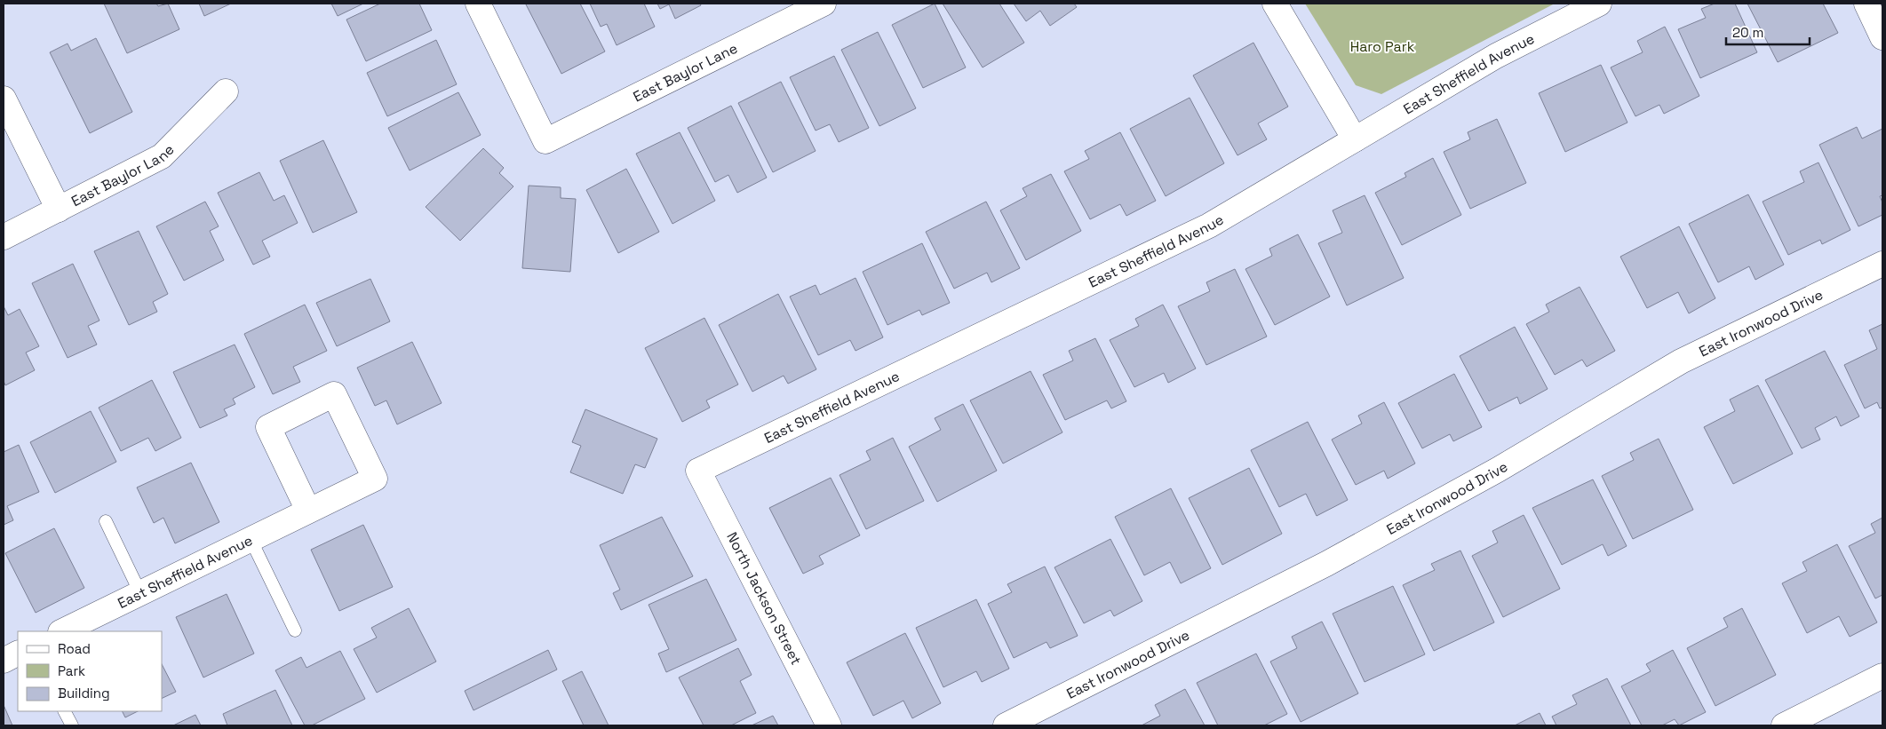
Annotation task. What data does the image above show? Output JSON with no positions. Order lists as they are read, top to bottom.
{
  "streets": {
    "street": [
      "East Baylor Lane",
      "East Sheffield Avenue",
      "East Ironwood Drive",
      "North Jackson Street"
    ]
  },
  "crossings": [
    ["East Sheffield Avenue", "North Jackson Street"]
  ],
  "parks": ["Haro Park"],
  "legend": ["Road", "Park", "Building"],
  "scale_bar": "20 m"
}
